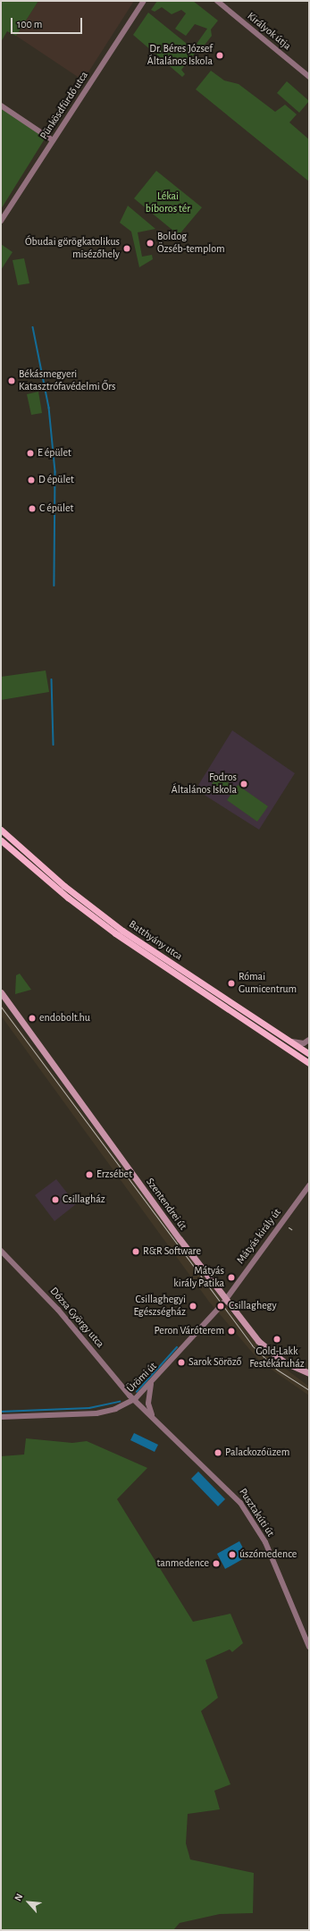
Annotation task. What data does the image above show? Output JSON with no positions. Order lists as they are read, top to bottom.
{
  "streets": {
    "main road": ["Batthyány utca", "Szentendrei út"],
    "street": [
      "Királyok útja",
      "Pünkösdfürdő utca",
      "Mátyás király út",
      "Dózsa György utca",
      "Ürömi út",
      "Pusztakúti út"
    ]
  },
  "crossings": [
    ["Szentendrei út", "Mátyás király út"],
    ["Szentendrei út", "Ürömi út"],
    ["Mátyás király út", "Ürömi út"],
    ["Dózsa György utca", "Ürömi út"],
    ["Dózsa György utca", "Pusztakúti út"],
    ["Ürömi út", "Pusztakúti út"]
  ],
  "parks": ["Lékai bíboros tér"],
  "places": [
    "Dr. Béres József Általános Iskola",
    "Boldog Özséb-templom",
    "Óbudai görögkatolikus misézőhely",
    "Békásmegyeri Katasztrófavédelmi Őrs",
    "E épület",
    "D épület",
    "C épület",
    "Fodros Általános Iskola",
    "Római Gumicentrum",
    "endobolt.hu",
    "Erzsébet",
    "Csillagház",
    "R&R Software",
    "Mátyás király Patika",
    "Csillaghegyi Egészségház",
    "Csillaghegy",
    "Peron Váróterem",
    "Gold-Lakk Festékáruház",
    "Sarok Söröző",
    "Palackozóüzem",
    "úszómedence",
    "tanmedence"
  ],
  "scale_bar": "100 m",
  "north": "top left"
}
